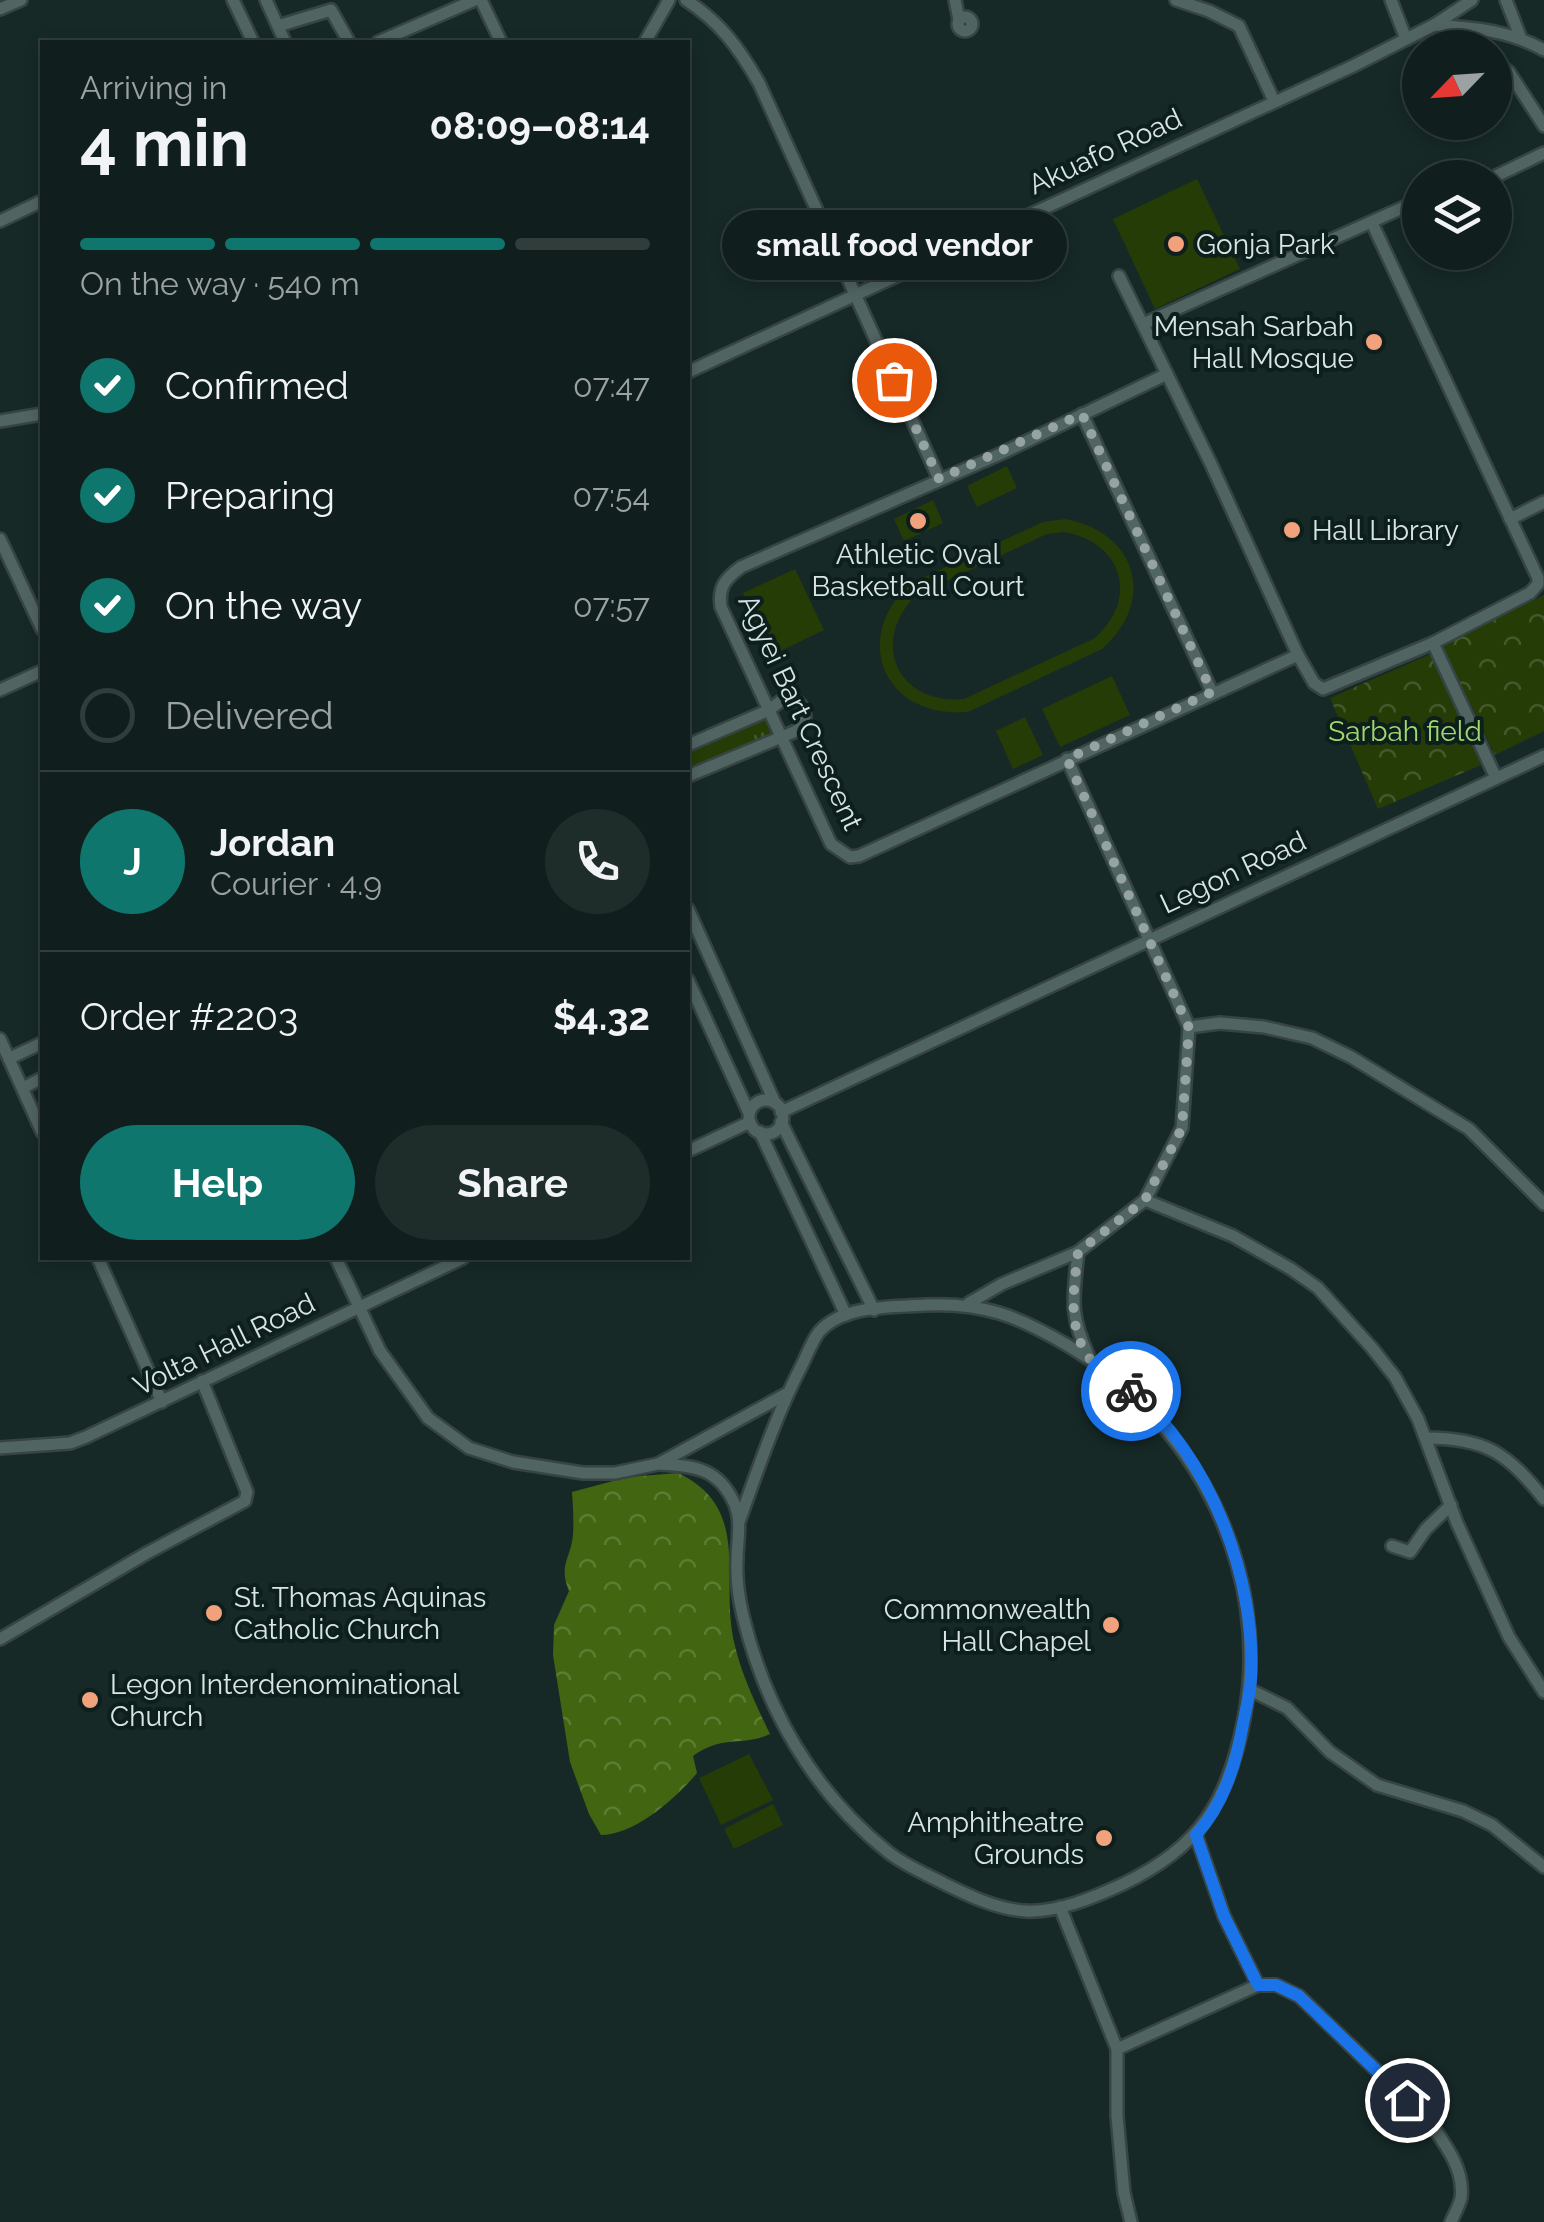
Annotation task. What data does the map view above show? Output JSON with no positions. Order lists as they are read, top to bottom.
{
  "streets": {
    "street": [
      "Akuafo Road",
      "Agyei Bart Crescent",
      "Legon Road",
      "Volta Hall Road"
    ]
  },
  "parks": ["Sarbah field"],
  "places": [
    "Gonja Park",
    "Mensah Sarbah Hall Mosque",
    "small food vendor",
    "Athletic Oval Basketball Court",
    "Hall Library",
    "St. Thomas Aquinas Catholic Church",
    "Commonwealth Hall Chapel",
    "Legon Interdenominational Church",
    "Amphitheatre Grounds"
  ],
  "north": "bottom left",
  "page": {
    "heading": ["4 min", "Arriving in", "08:09–08:14"],
    "panel": [
      "Jordan",
      "Courier · 4.9",
      "Order #2203",
      "$4.32"
    ],
    "bubble": "small food vendor",
    "bar": "On the way · 540 m",
    "list": [
      ["Confirmed", "07:47"],
      ["Preparing", "07:54"],
      ["On the way", "07:57"],
      "Delivered"
    ],
    "round": "J",
    "buttons": ["Help", "Share"]
  }
}
